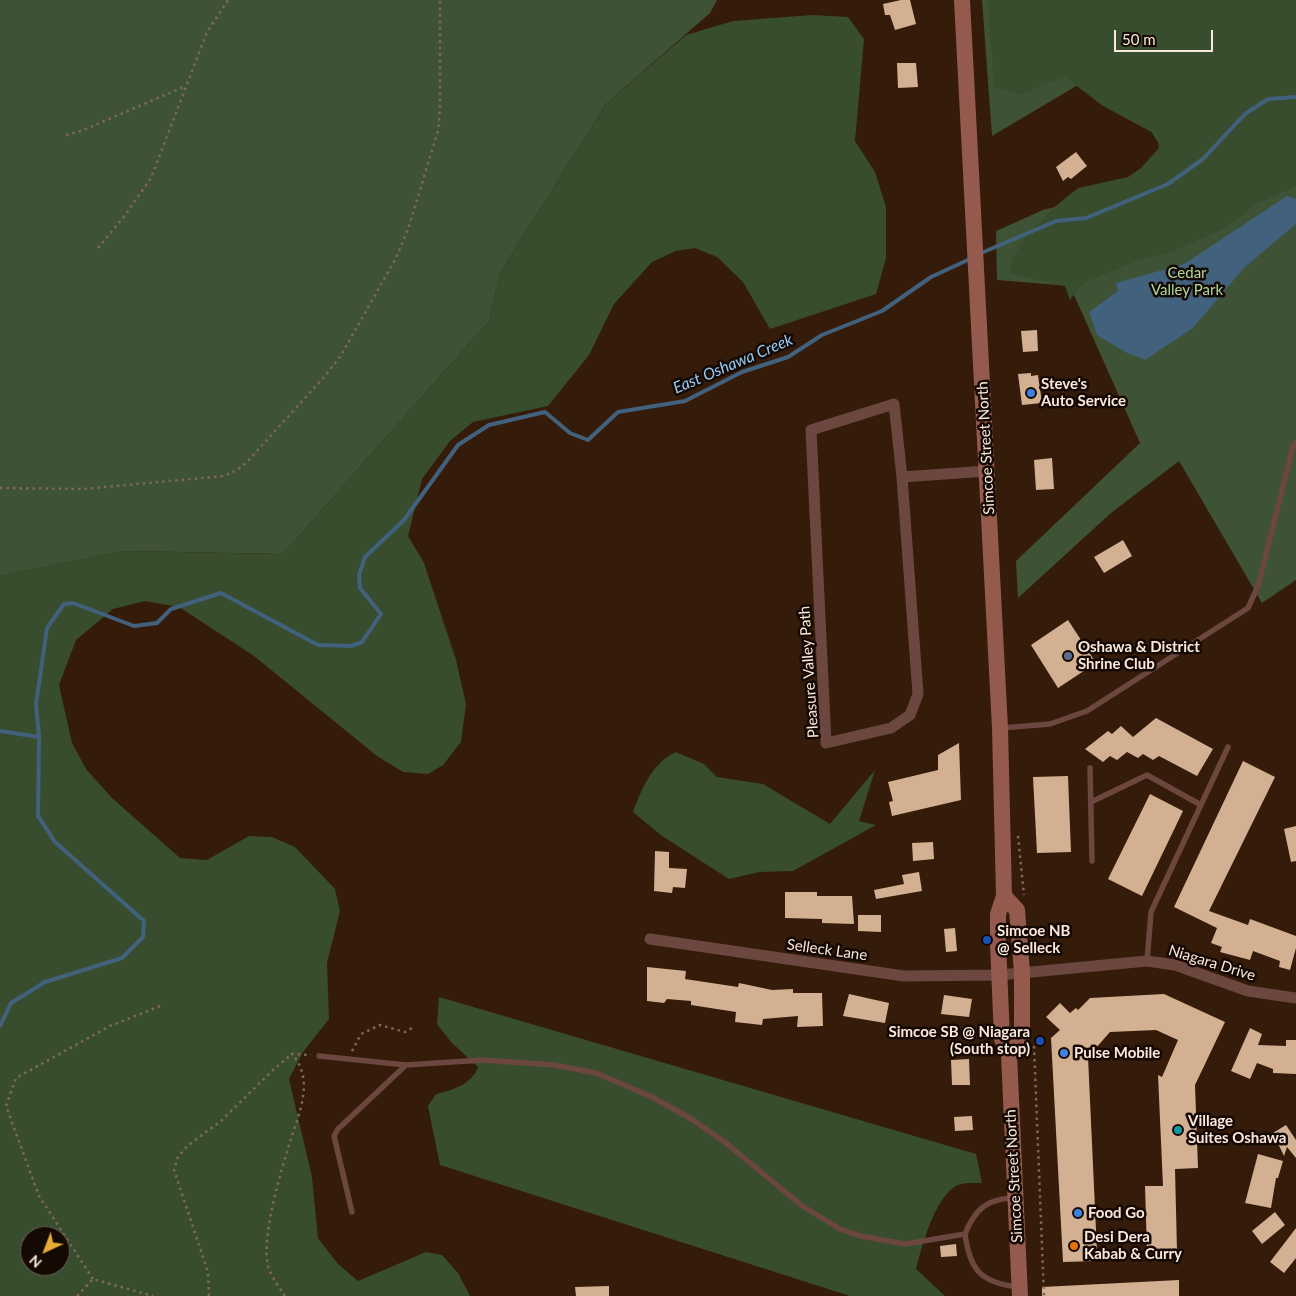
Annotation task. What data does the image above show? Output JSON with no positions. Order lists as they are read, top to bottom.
{
  "streets": {
    "main road": ["Simcoe Street North"],
    "street": ["Pleasure Valley Path", "Selleck Lane", "Niagara Drive"]
  },
  "crossings": [
    ["Simcoe Street North", "Selleck Lane"],
    ["Simcoe Street North", "Niagara Drive"],
    ["Selleck Lane", "Niagara Drive"]
  ],
  "water": ["East Oshawa Creek"],
  "parks": ["Cedar Valley Park"],
  "places": [
    "Steve's Auto Service",
    "Oshawa & District Shrine Club",
    "Simcoe NB @ Selleck",
    "Simcoe SB @ Niagara (South stop)",
    "Pulse Mobile",
    "Village Suites Oshawa",
    "Food Go",
    "Desi Dera Kabab & Curry"
  ],
  "scale_bar": "50 m",
  "north": "bottom left"
}
